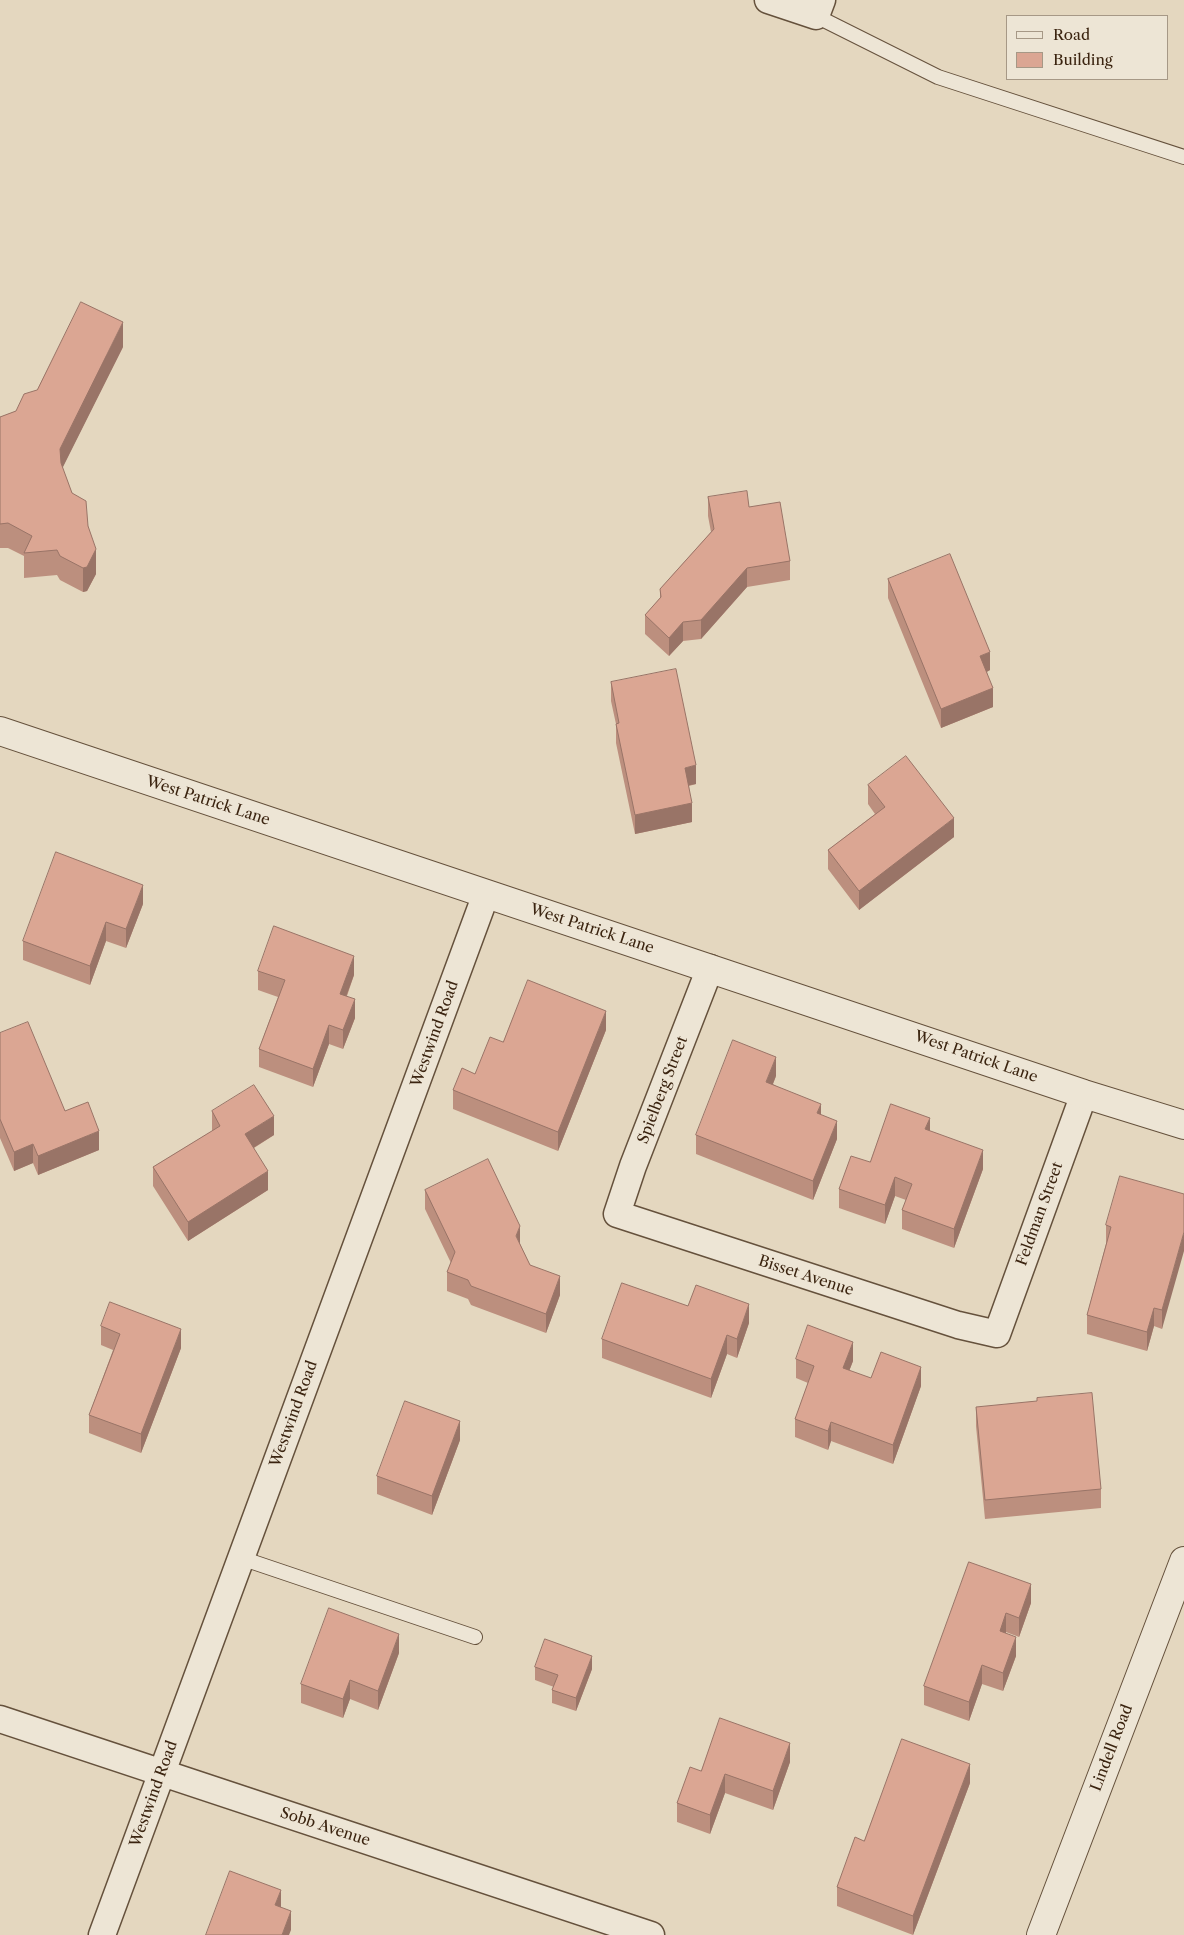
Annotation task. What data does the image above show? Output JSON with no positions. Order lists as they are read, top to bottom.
{
  "streets": {
    "street": [
      "West Patrick Lane",
      "Westwind Road",
      "Spielberg Street",
      "Feldman Street",
      "Bisset Avenue",
      "Lindell Road",
      "Sobb Avenue"
    ]
  },
  "crossings": [
    ["West Patrick Lane", "Westwind Road"],
    ["West Patrick Lane", "Spielberg Street"],
    ["West Patrick Lane", "Feldman Street"],
    ["Westwind Road", "Sobb Avenue"],
    ["Spielberg Street", "Bisset Avenue"],
    ["Feldman Street", "Bisset Avenue"]
  ],
  "legend": ["Road", "Building"]
}
